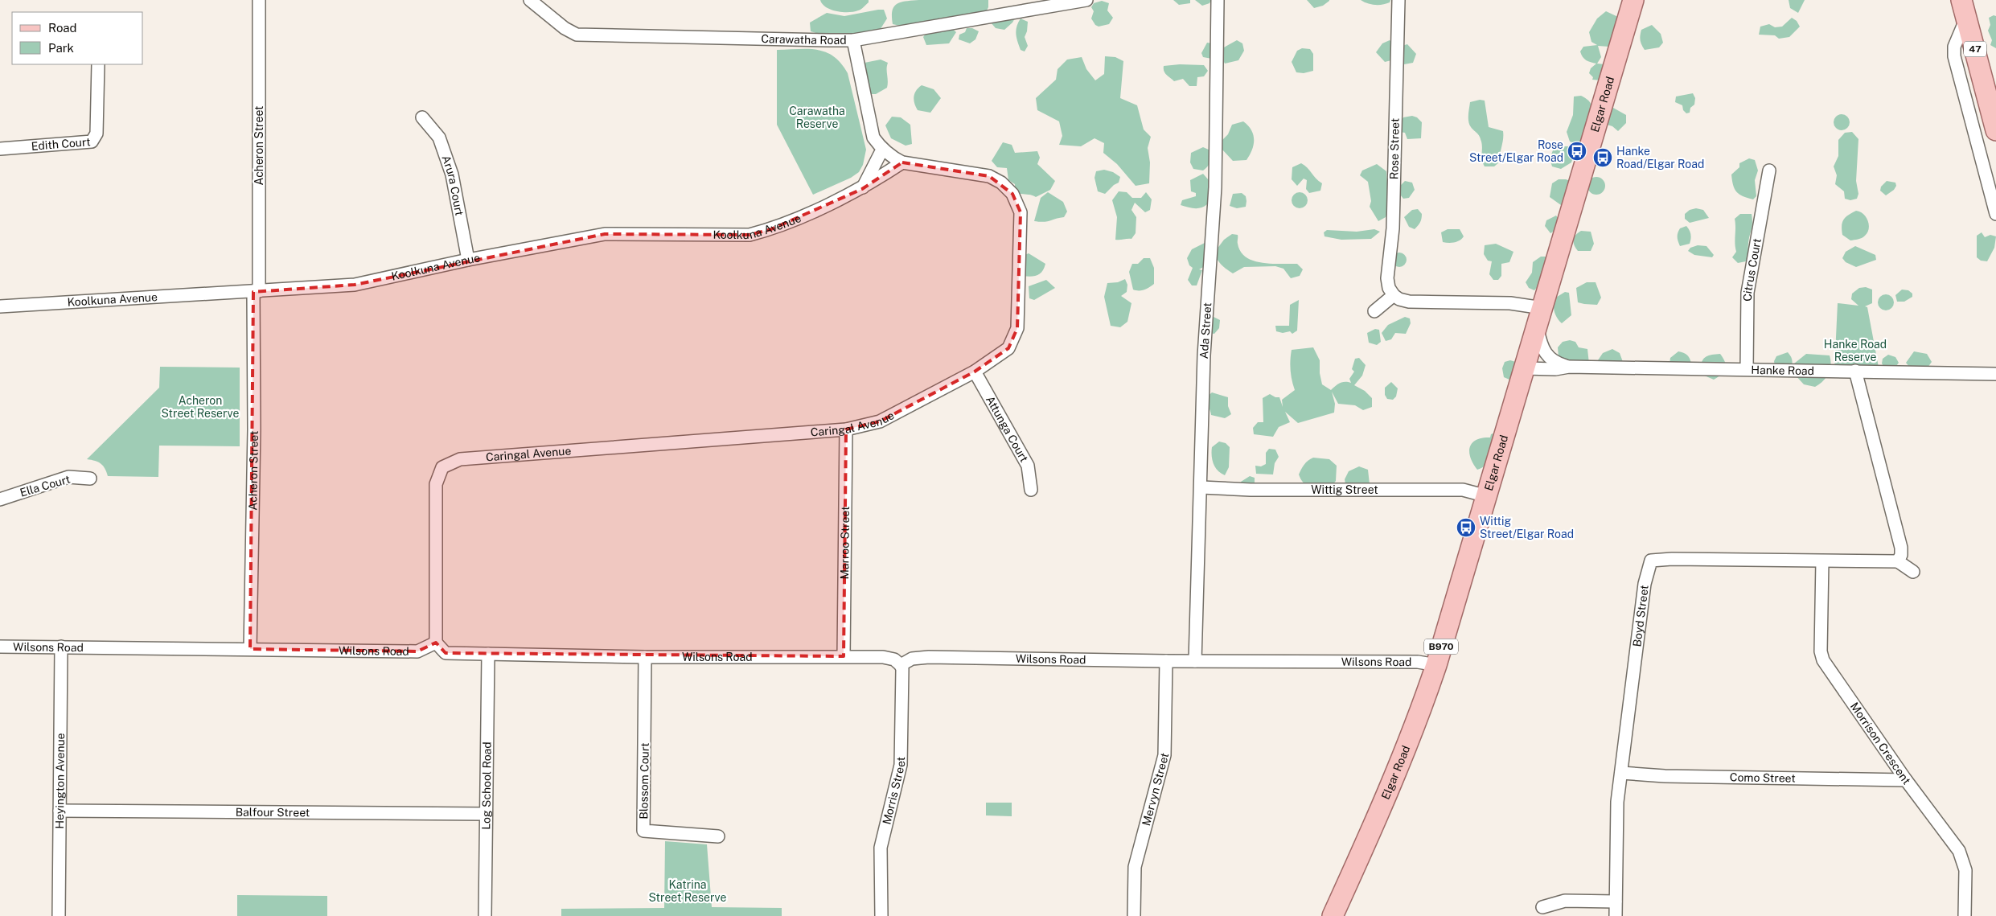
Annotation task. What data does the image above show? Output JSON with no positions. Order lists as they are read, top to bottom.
{
  "streets": {
    "main road": ["47", "Elgar Road", "B970"],
    "street": [
      "Carawatha Road",
      "Edith Court",
      "Acheron Street",
      "Rose Street",
      "Arura Court",
      "Koolkuna Avenue",
      "Citrus Court",
      "Ada Street",
      "Hanke Road",
      "Caringal Avenue",
      "Attunga Court",
      "Ella Court",
      "Wittig Street",
      "Marroo Street",
      "Boyd Street",
      "Wilsons Road",
      "Morrison Crescent",
      "Como Street",
      "Blossom Court",
      "Heyington Avenue",
      "Log School Road",
      "Mervyn Street",
      "Morris Street",
      "Balfour Street"
    ]
  },
  "crossings": [
    ["Carawatha Road", "Caringal Avenue"],
    ["Elgar Road", "Hanke Road"],
    ["Elgar Road", "Wittig Street"],
    ["Elgar Road", "Wilsons Road"],
    ["Acheron Street", "Koolkuna Avenue"],
    ["Acheron Street", "Wilsons Road"],
    ["Arura Court", "Koolkuna Avenue"],
    ["Koolkuna Avenue", "Caringal Avenue"],
    ["Citrus Court", "Hanke Road"],
    ["Ada Street", "Wittig Street"],
    ["Ada Street", "Wilsons Road"],
    ["Caringal Avenue", "Attunga Court"],
    ["Caringal Avenue", "Marroo Street"],
    ["Caringal Avenue", "Wilsons Road"],
    ["Marroo Street", "Wilsons Road"],
    ["Boyd Street", "Morrison Crescent"],
    ["Boyd Street", "Como Street"],
    ["Wilsons Road", "Blossom Court"],
    ["Wilsons Road", "Heyington Avenue"],
    ["Wilsons Road", "Log School Road"],
    ["Wilsons Road", "Mervyn Street"],
    ["Wilsons Road", "Morris Street"],
    ["Morrison Crescent", "Como Street"],
    ["Heyington Avenue", "Balfour Street"],
    ["Log School Road", "Balfour Street"]
  ],
  "parks": [
    "Carawatha Reserve",
    "Hanke Road Reserve",
    "Acheron Street Reserve",
    "Katrina Street Reserve"
  ],
  "places": {
    "bus stop": ["Rose Street/Elgar Road", "Hanke Road/Elgar Road", "Wittig Street/Elgar Road"]
  },
  "legend": ["Road", "Park"]
}
